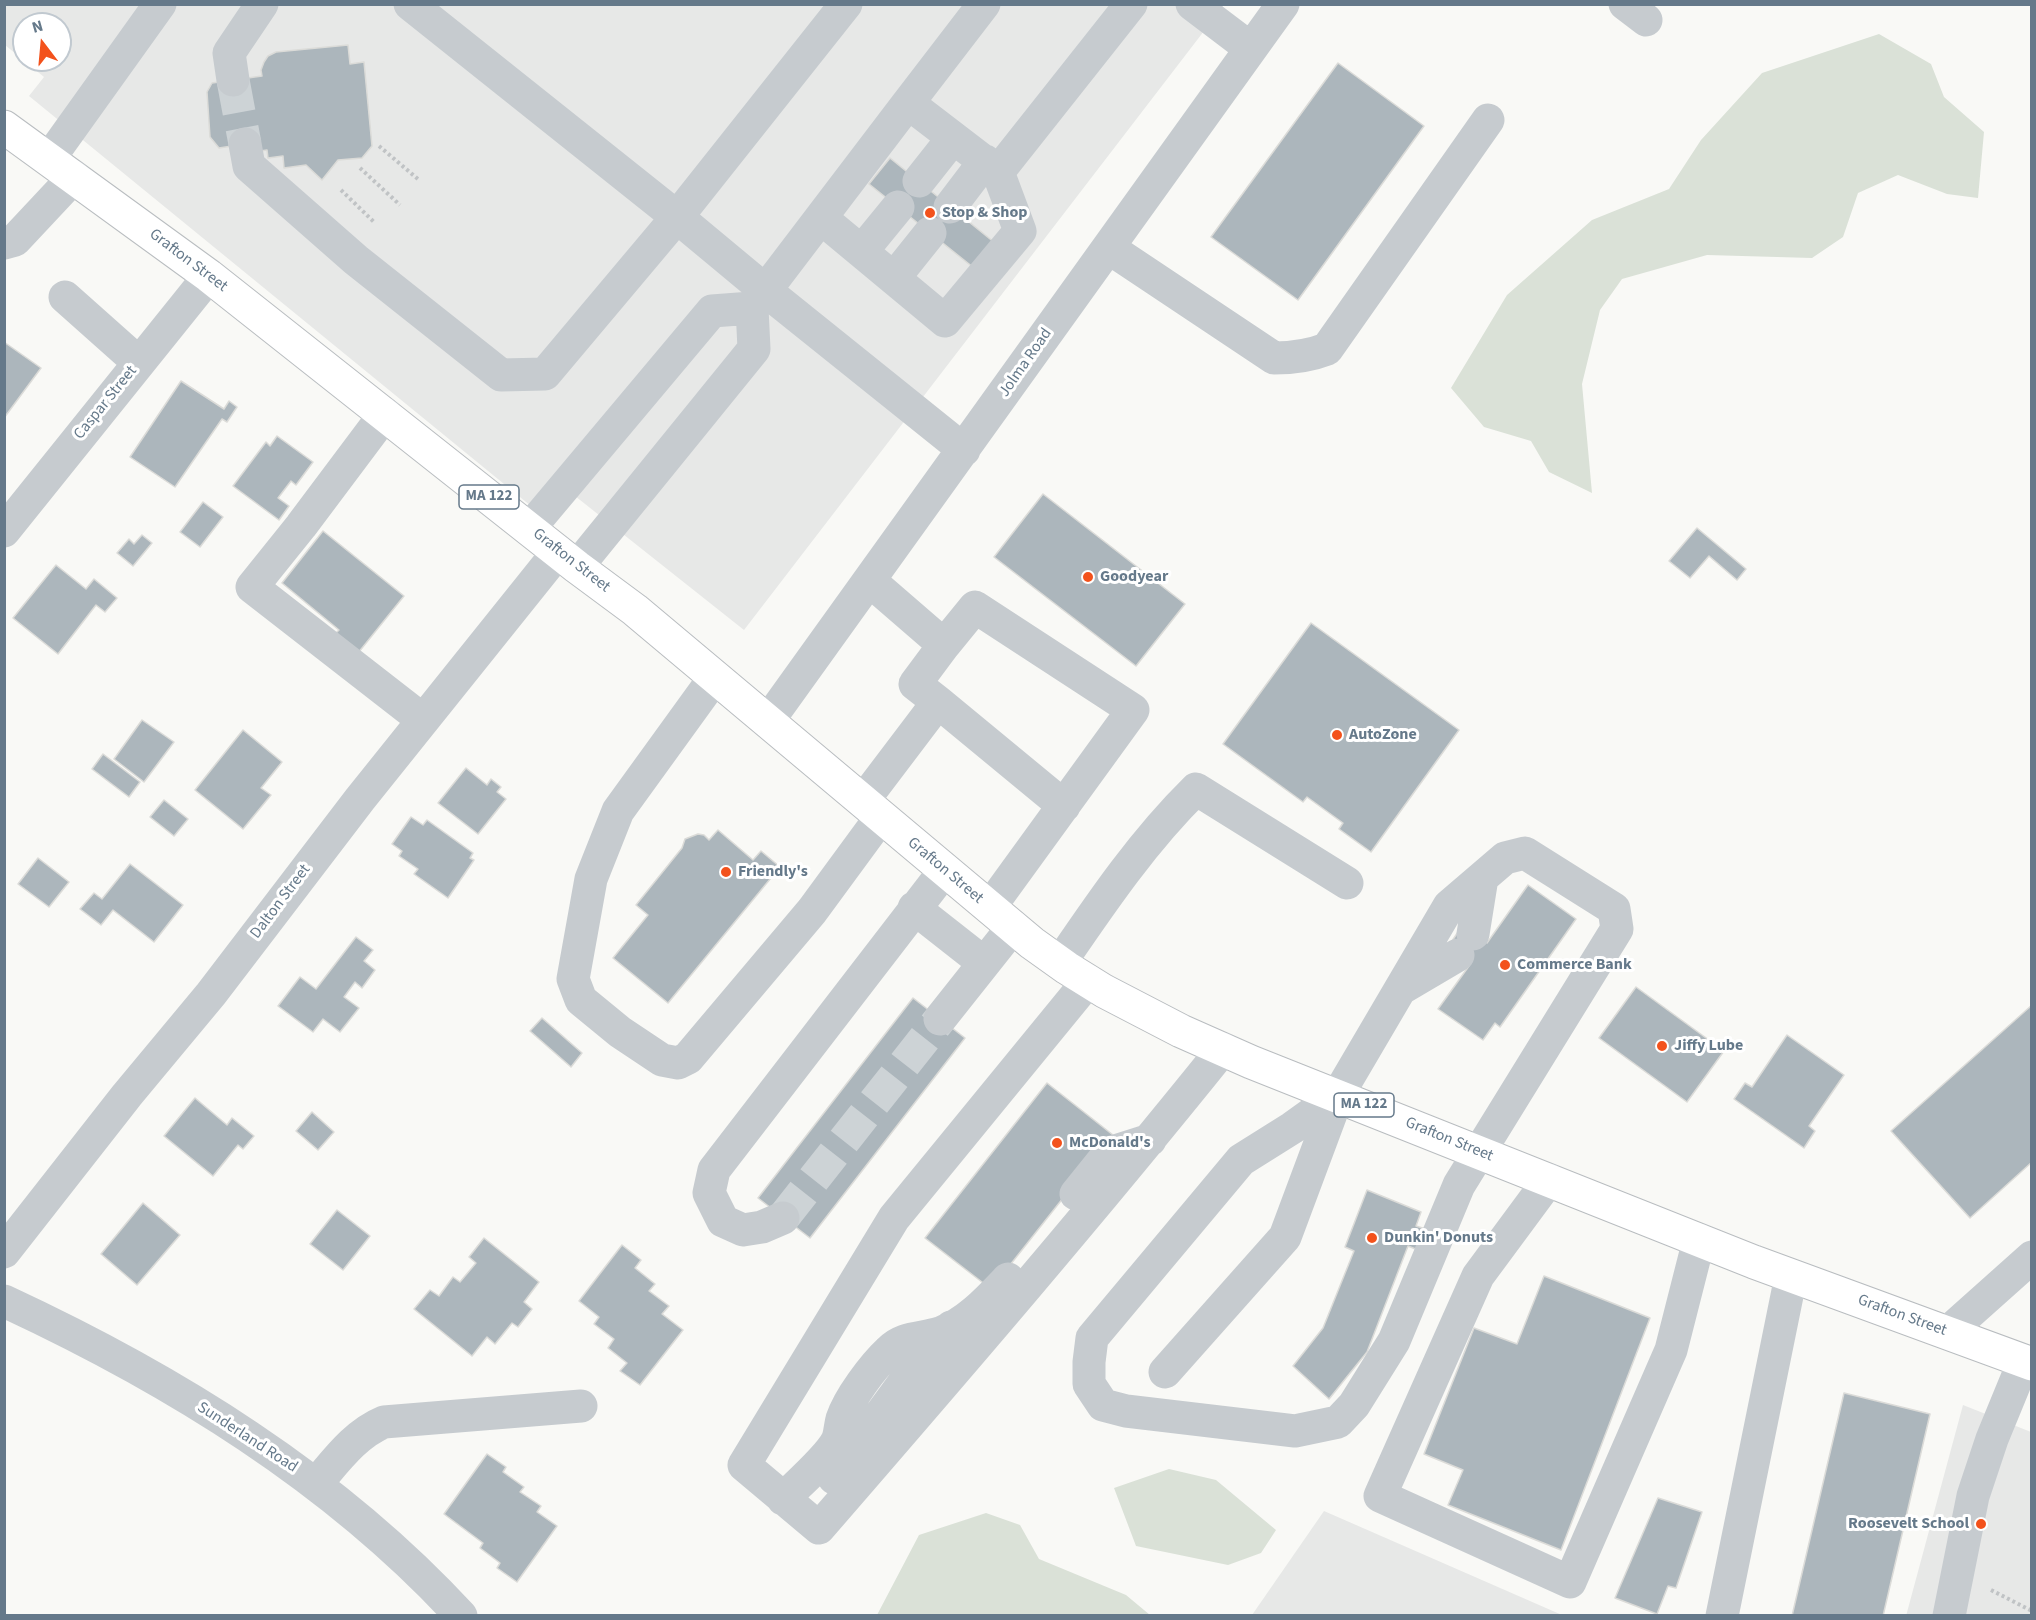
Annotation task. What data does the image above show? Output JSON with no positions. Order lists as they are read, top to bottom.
{
  "streets": {
    "highway": ["Grafton Street", "MA 122"],
    "street": [
      "Jolma Road",
      "Caspar Street",
      "Dalton Street",
      "Sunderland Road"
    ]
  },
  "crossings": [
    ["Grafton Street", "Jolma Road"],
    ["Grafton Street", "Caspar Street"],
    ["Grafton Street", "Dalton Street"]
  ],
  "places": [
    "Stop & Shop",
    "Goodyear",
    "AutoZone",
    "Friendly's",
    "Commerce Bank",
    "Jiffy Lube",
    "McDonald's",
    "Dunkin' Donuts",
    "Roosevelt School"
  ],
  "north": "top"
}
